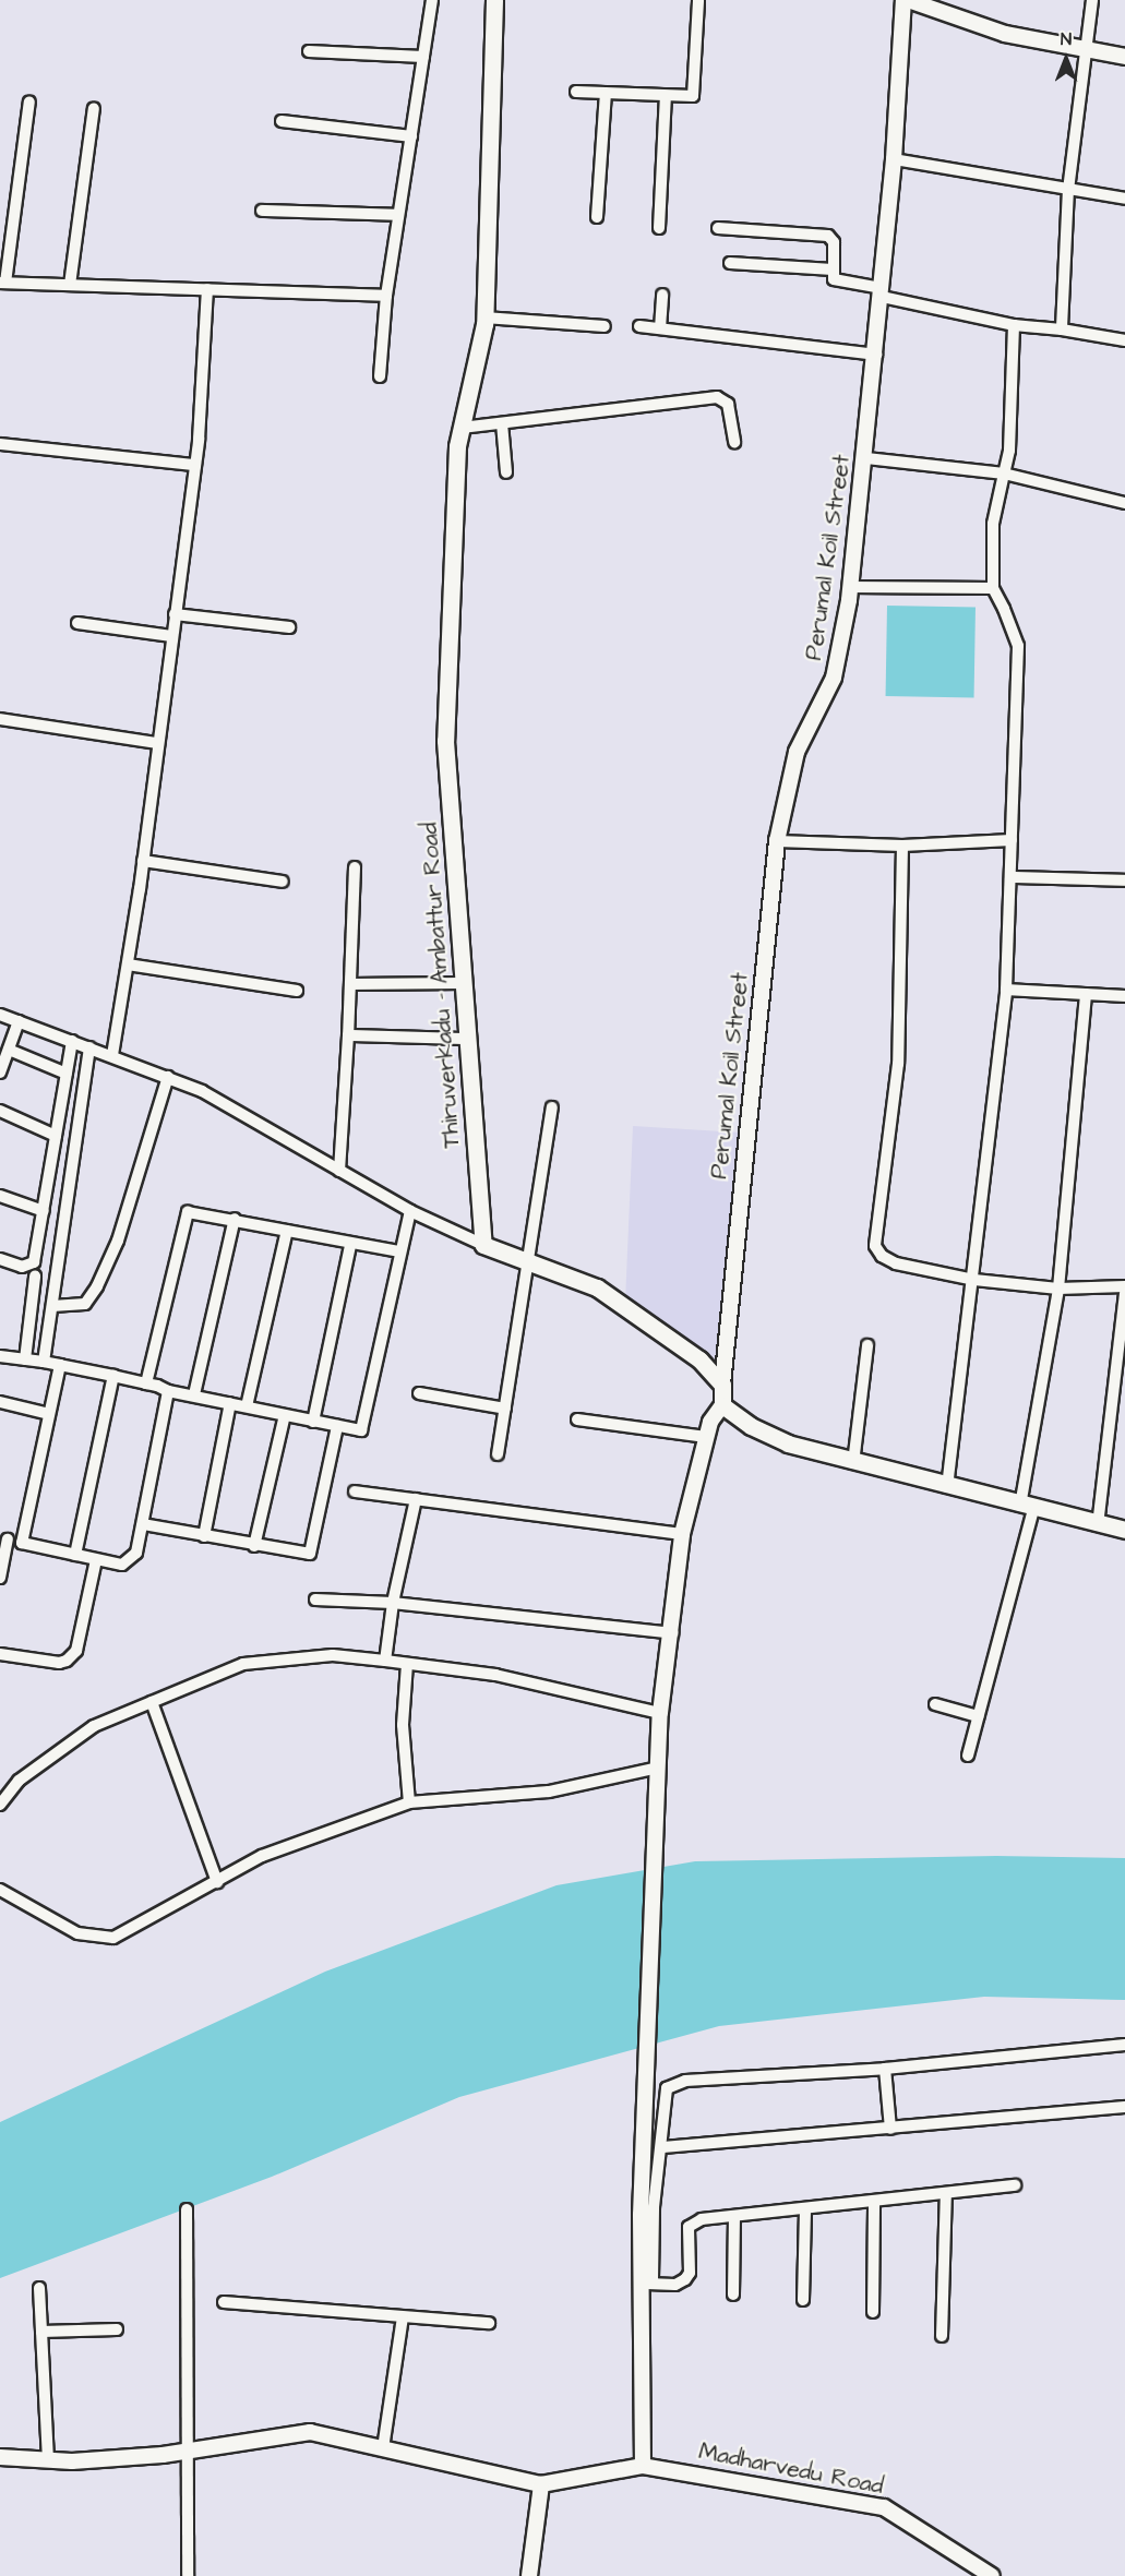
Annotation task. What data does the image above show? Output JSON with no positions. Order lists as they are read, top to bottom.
{
  "streets": {
    "main road": ["Thiruverkadu - Ambattur Road"],
    "street": ["Perumal Koil Street", "Madharvedu Road"]
  },
  "north": "top"
}
